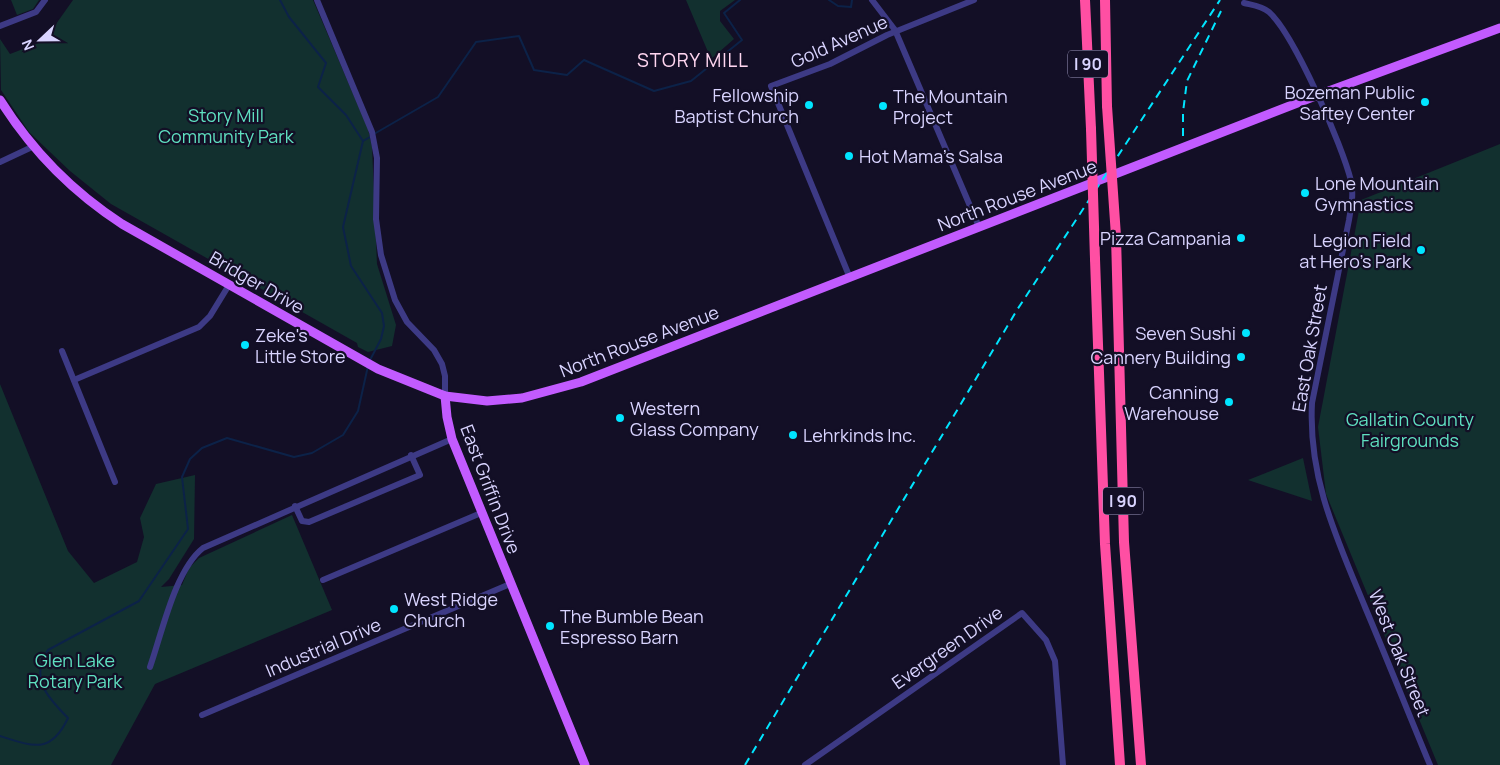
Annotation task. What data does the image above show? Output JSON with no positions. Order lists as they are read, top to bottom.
{
  "streets": {
    "highway": ["I 90"],
    "main road": ["North Rouse Avenue", "Bridger Drive", "East Griffin Drive"],
    "street": [
      "Gold Avenue",
      "East Oak Street",
      "Industrial Drive",
      "Evergreen Drive",
      "West Oak Street"
    ]
  },
  "crossings": [
    ["Gold Avenue", "North Rouse Avenue"],
    ["North Rouse Avenue", "Bridger Drive"],
    ["North Rouse Avenue", "East Oak Street"],
    ["Bridger Drive", "East Griffin Drive"],
    ["East Oak Street", "West Oak Street"],
    ["East Griffin Drive", "Industrial Drive"]
  ],
  "districts": ["STORY MILL"],
  "parks": ["Story Mill Community Park", "Gallatin County Fairgrounds", "Glen Lake Rotary Park"],
  "places": [
    "Bozeman Public Saftey Center",
    "Fellowship Baptist Church",
    "The Mountain Project",
    "Hot Mama's Salsa",
    "Lone Mountain Gymnastics",
    "Pizza Campania",
    "Legion Field at Hero's Park",
    "Seven Sushi",
    "Zeke's Little Store",
    "Cannery Building",
    "Canning Warehouse",
    "Western Glass Company",
    "Lehrkinds Inc.",
    "West Ridge Church",
    "The Bumble Bean Espresso Barn"
  ],
  "north": "left"
}
